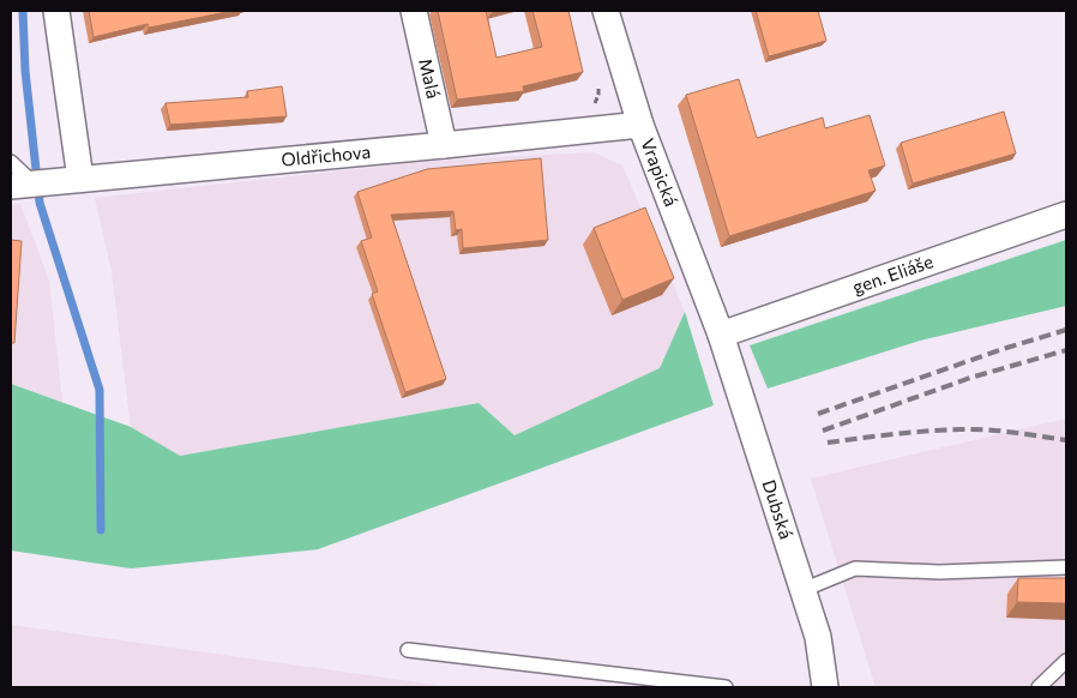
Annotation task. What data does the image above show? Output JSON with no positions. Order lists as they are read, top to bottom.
{
  "streets": {
    "street": [
      "Malá",
      "Oldřichova",
      "Vrapická",
      "gen. Eliáše",
      "Dubská"
    ]
  },
  "crossings": [
    ["Malá", "Oldřichova"],
    ["Oldřichova", "Vrapická"],
    ["Vrapická", "gen. Eliáše"],
    ["Vrapická", "Dubská"],
    ["gen. Eliáše", "Dubská"]
  ]
}
